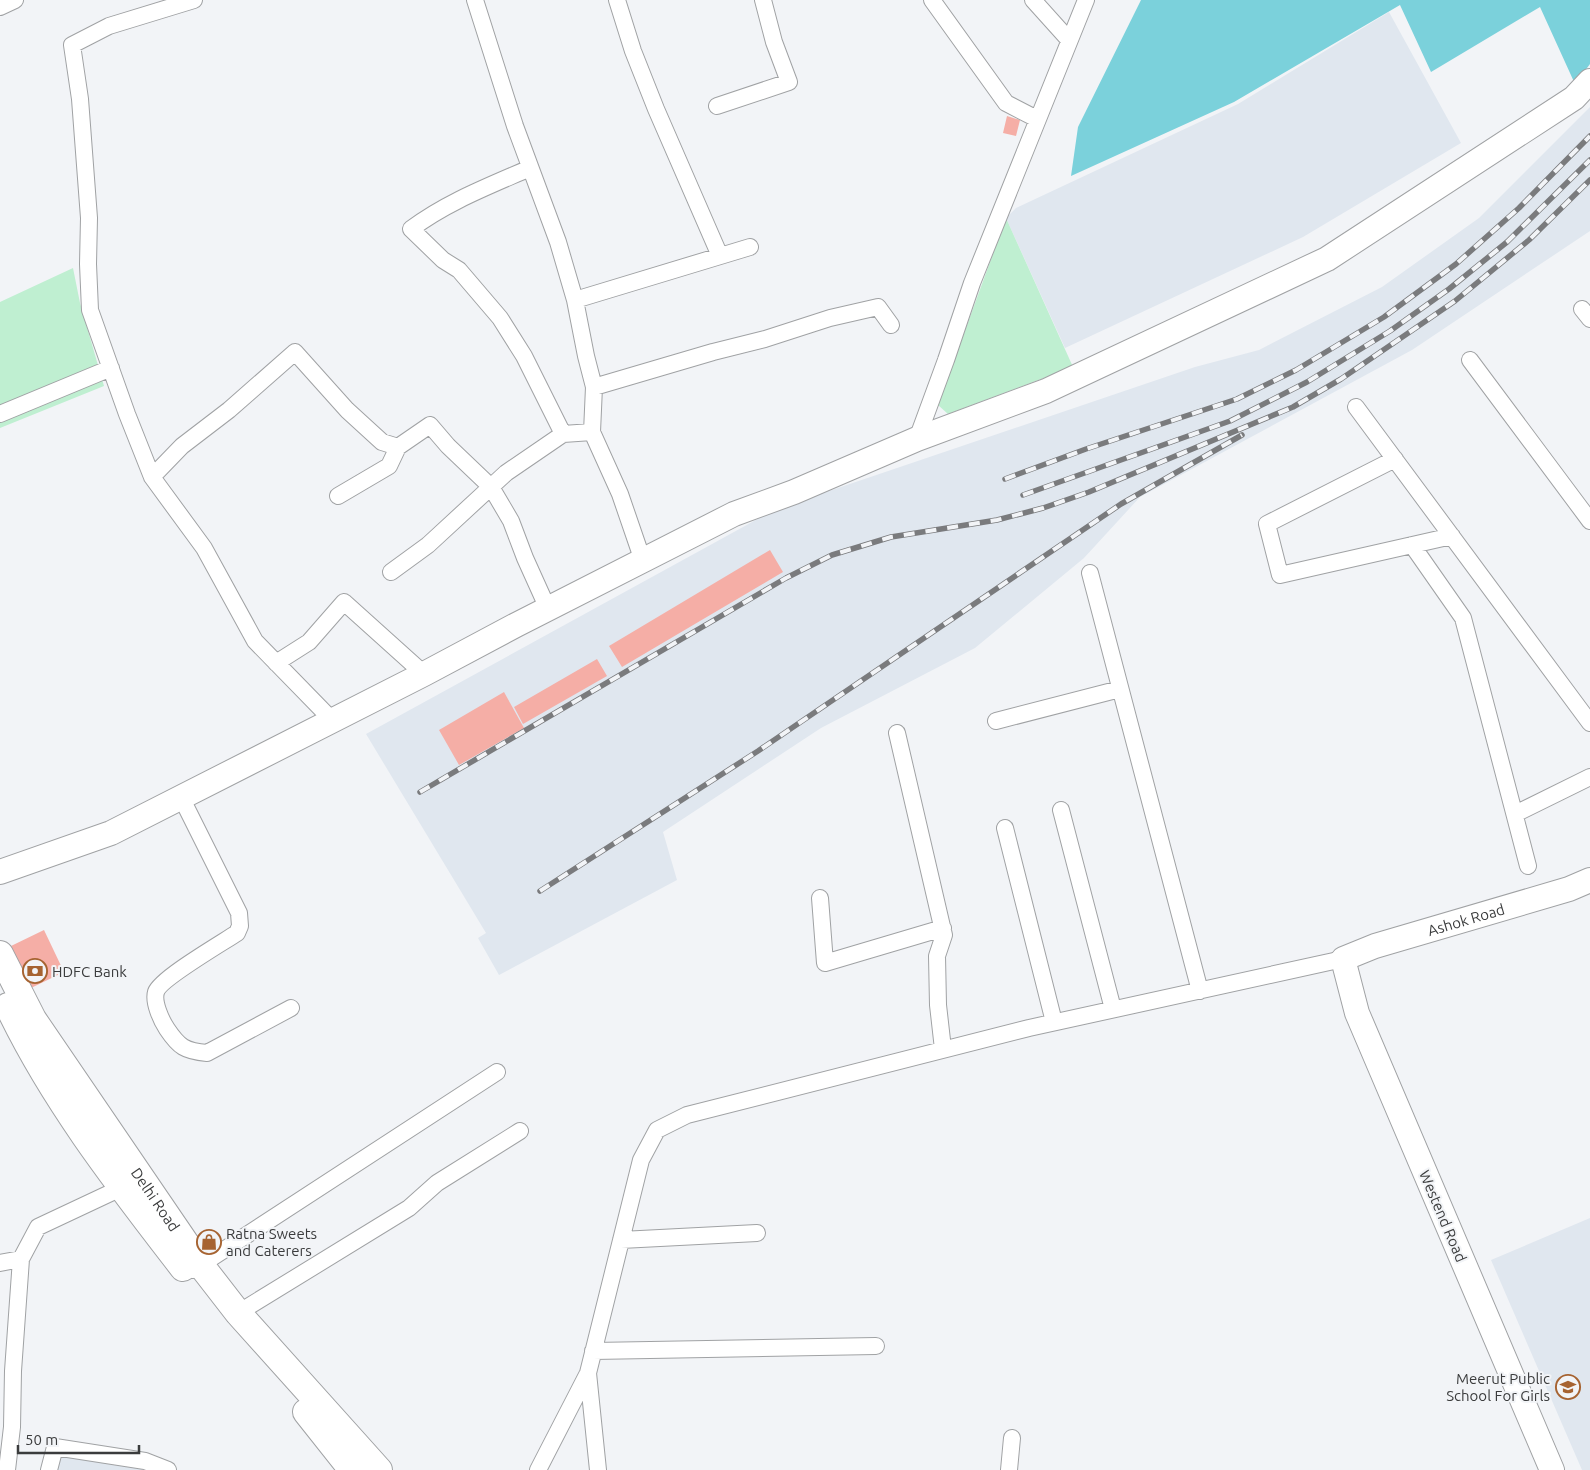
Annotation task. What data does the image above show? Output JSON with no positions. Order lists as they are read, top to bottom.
{
  "streets": {
    "main road": ["Delhi Road"],
    "street": ["Ashok Road", "Westend Road"]
  },
  "crossings": [
    ["Ashok Road", "Westend Road"]
  ],
  "places": {
    "bank": ["HDFC Bank"],
    "shop": ["Ratna Sweets and Caterers"],
    "school or university": ["Meerut Public School For Girls"]
  },
  "scale_bar": "50 m"
}
